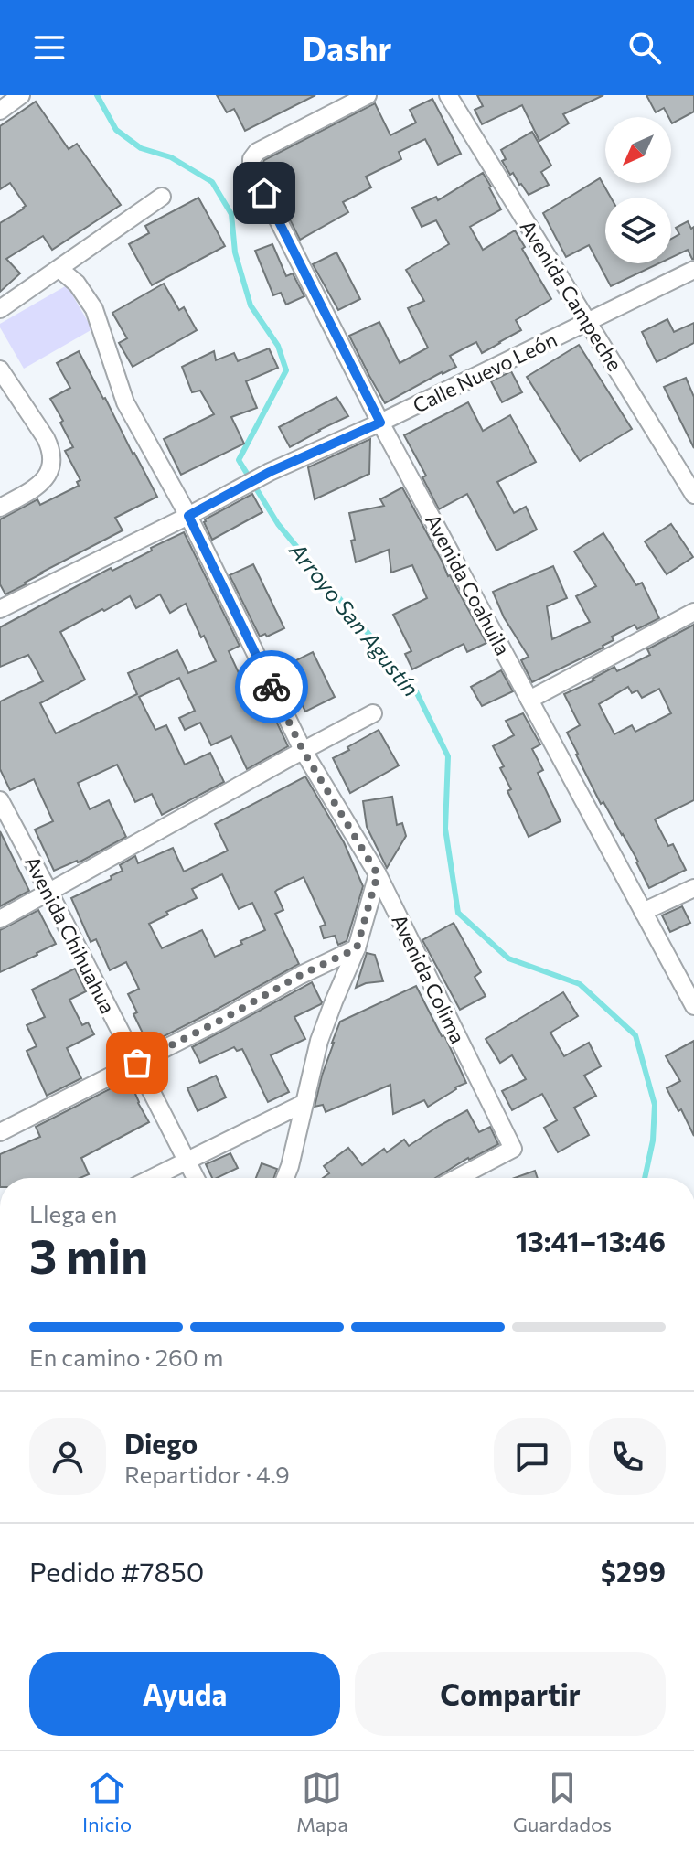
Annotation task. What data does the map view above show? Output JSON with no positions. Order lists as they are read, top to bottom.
{
  "streets": {
    "street": [
      "Avenida Campeche",
      "Calle Nuevo León",
      "Avenida Coahuila",
      "Avenida Chihuahua",
      "Avenida Colima"
    ]
  },
  "crossings": [
    ["Avenida Campeche", "Calle Nuevo León"],
    ["Calle Nuevo León", "Avenida Coahuila"],
    ["Calle Nuevo León", "Avenida Colima"]
  ],
  "water": ["Arroyo San Agustín"],
  "north": "bottom left",
  "page": {
    "header": "Dashr",
    "heading": ["3 min", "Llega en", "13:41–13:46"],
    "panel": [
      "Diego",
      "Repartidor · 4.9",
      "Pedido #7850",
      "$299"
    ],
    "bar": "En camino · 260 m",
    "buttons": ["Ayuda", "Compartir"],
    "tabs": ["Inicio", "Mapa", "Guardados"]
  }
}
